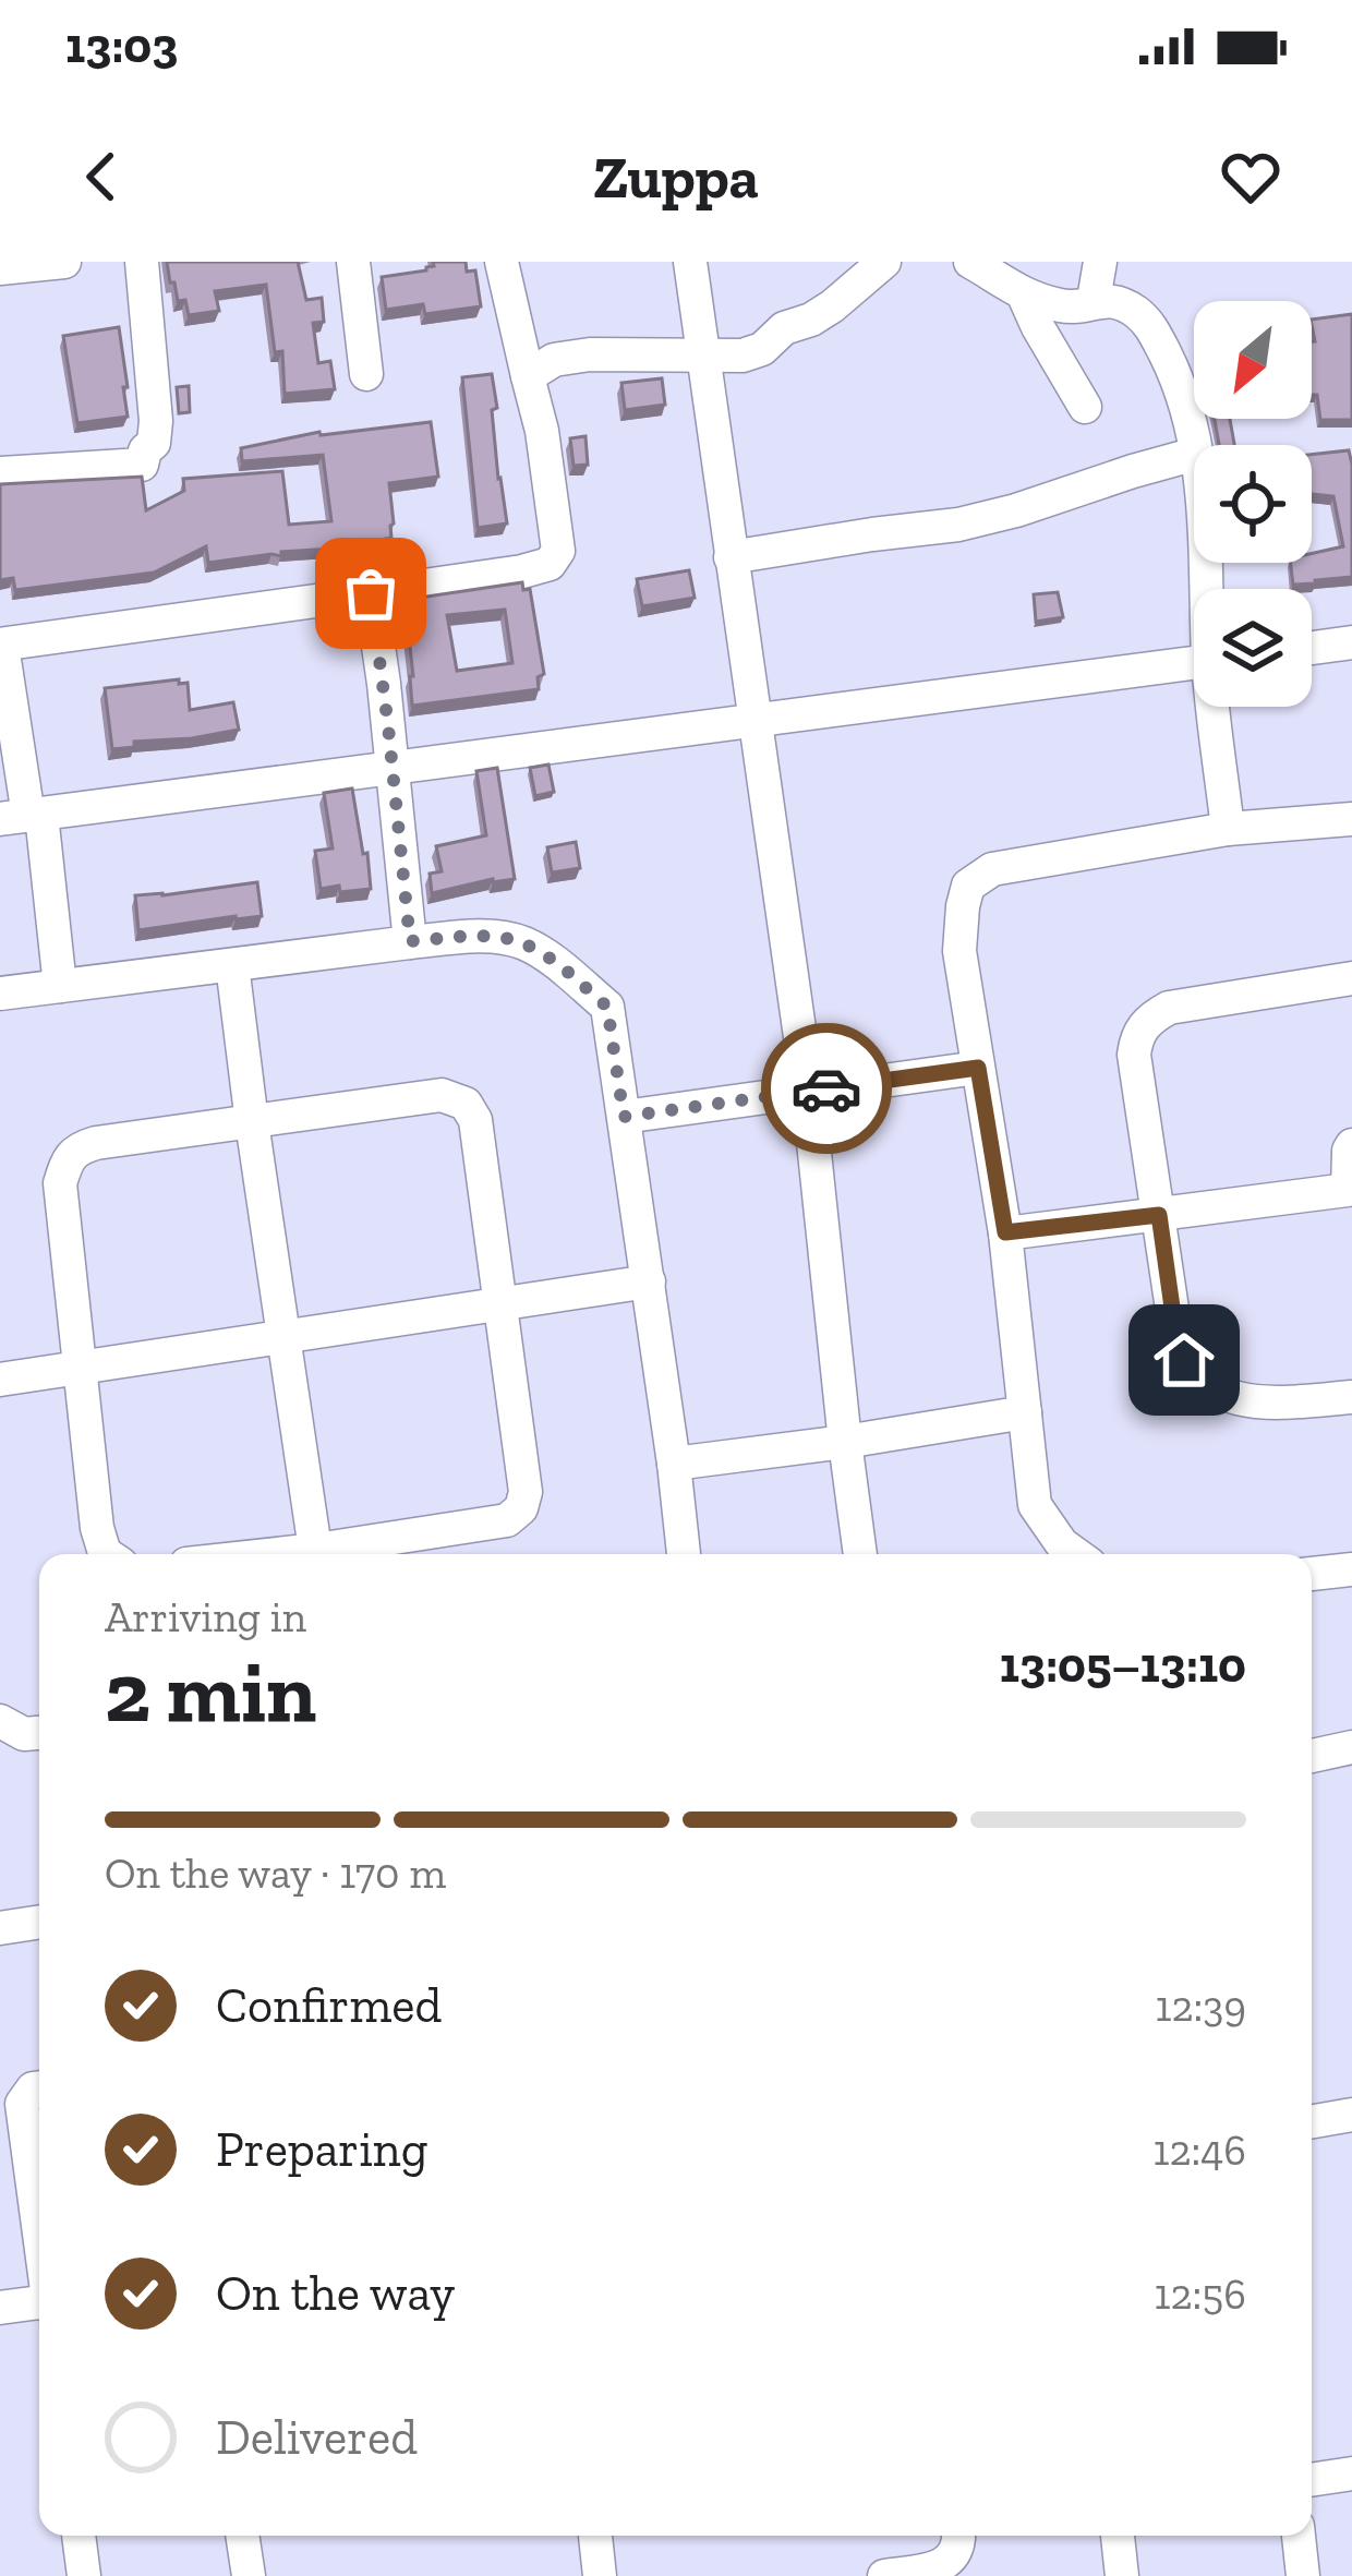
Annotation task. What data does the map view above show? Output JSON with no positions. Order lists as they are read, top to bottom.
{
  "north": "bottom left",
  "page": {
    "status": "13:03",
    "header": "Zuppa",
    "heading": ["2 min", "Arriving in", "13:05–13:10"],
    "bar": "On the way · 170 m",
    "list": [
      ["Confirmed", "12:39"],
      ["Preparing", "12:46"],
      ["On the way", "12:56"],
      "Delivered"
    ]
  }
}
